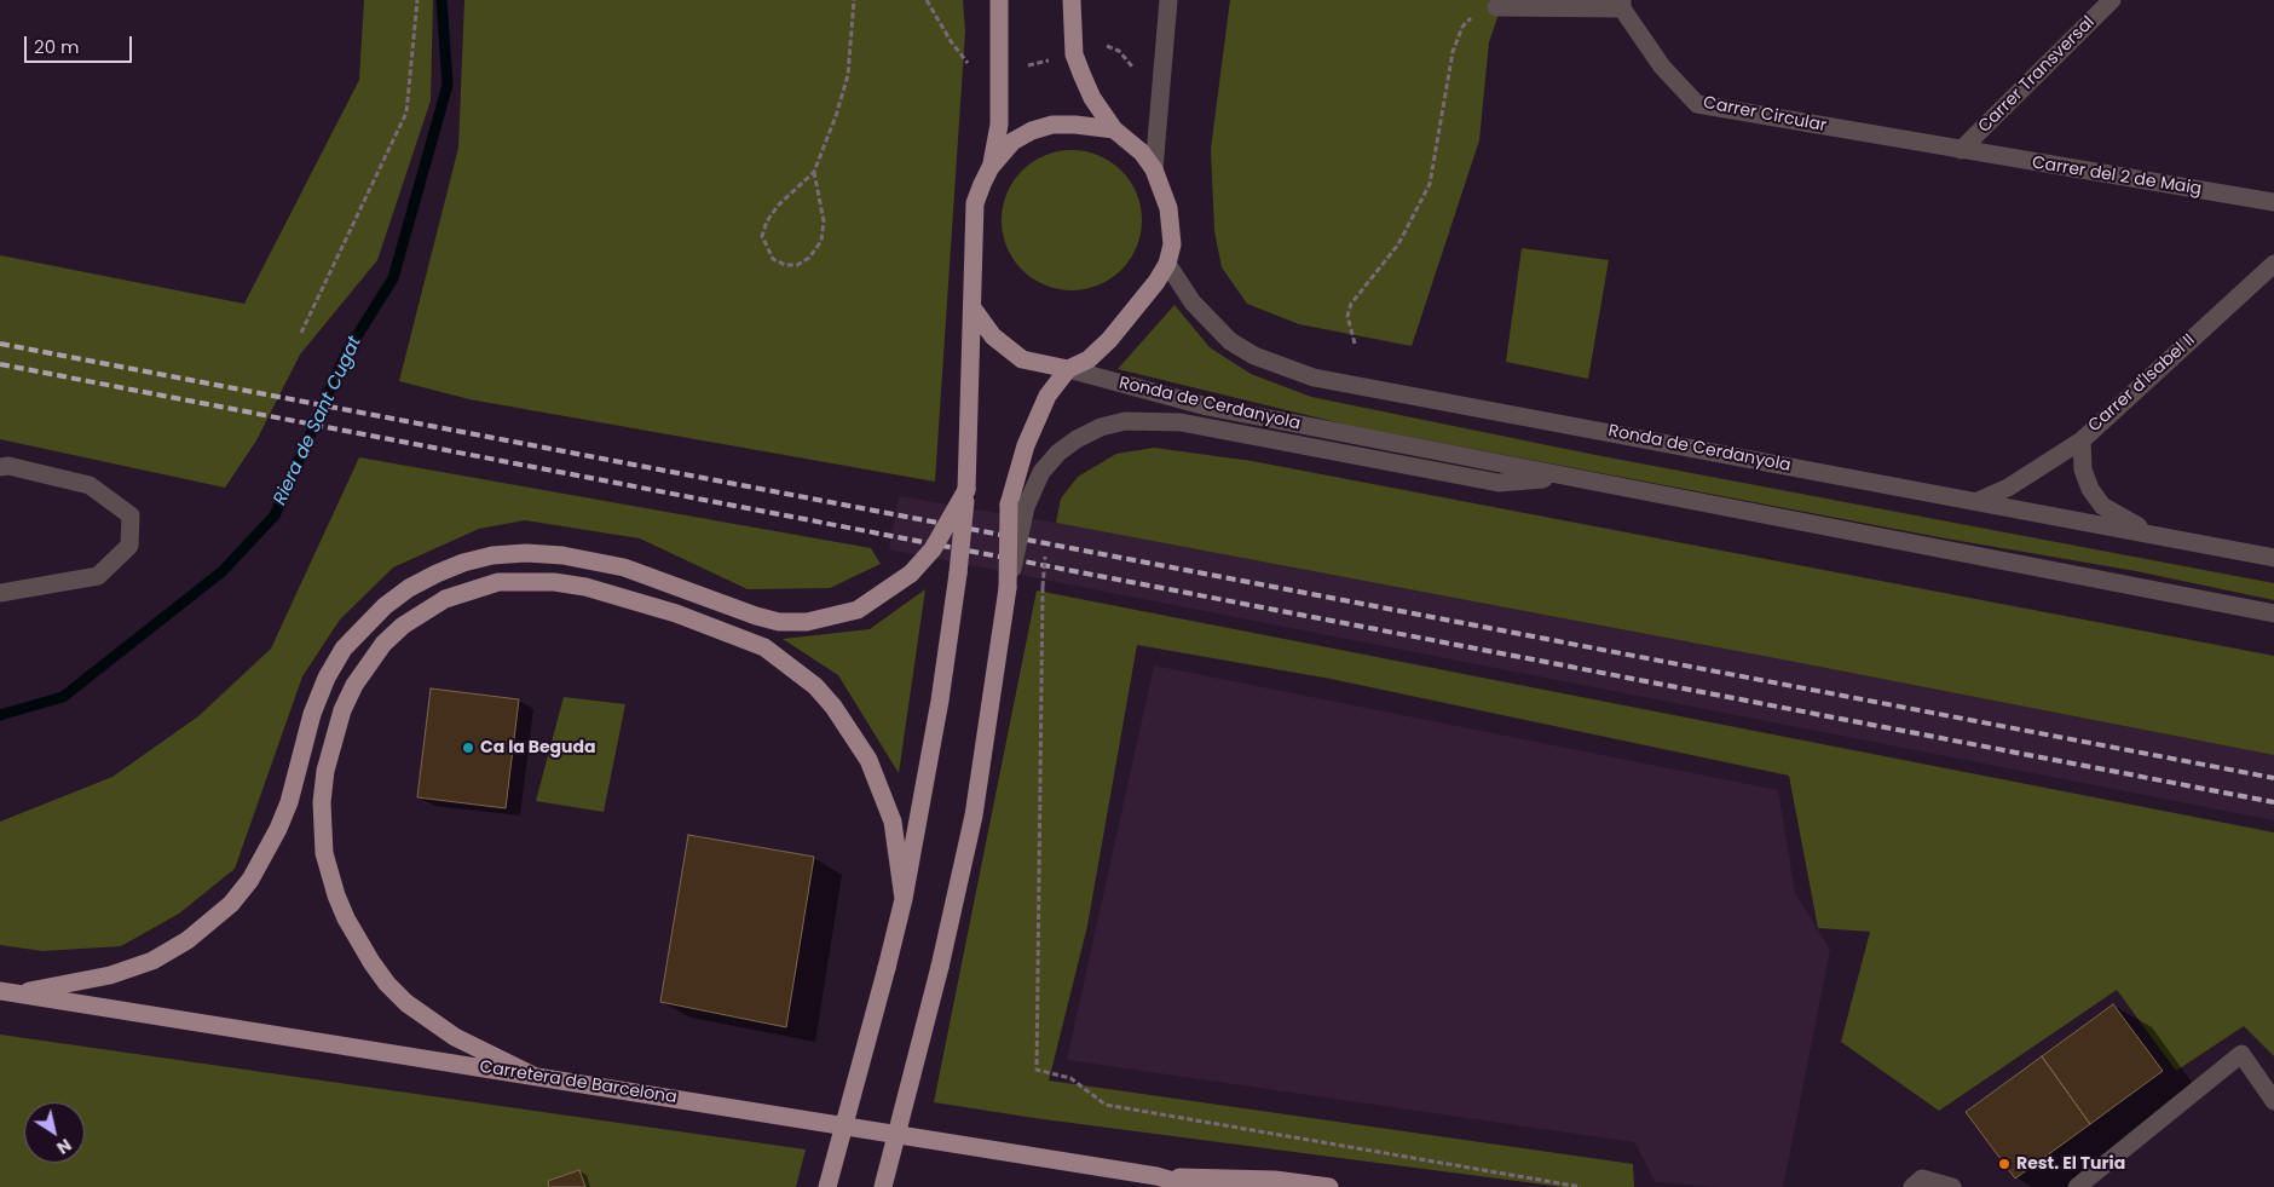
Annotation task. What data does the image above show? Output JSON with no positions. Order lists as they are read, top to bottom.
{
  "streets": {
    "main road": ["Carretera de Barcelona"],
    "street": [
      "Carrer Transversal",
      "Carrer Circular",
      "Carrer del 2 de Maig",
      "Carrer d'Isabel II",
      "Ronda de Cerdanyola"
    ]
  },
  "crossings": [
    ["Carrer Transversal", "Carrer Circular"],
    ["Carrer Transversal", "Carrer del 2 de Maig"],
    ["Carrer Circular", "Carrer del 2 de Maig"],
    ["Carrer d'Isabel II", "Ronda de Cerdanyola"]
  ],
  "water": ["Riera de Sant Cugat"],
  "places": ["Ca la Beguda", "Rest. El Turia"],
  "scale_bar": "20 m",
  "north": "bottom right"
}
